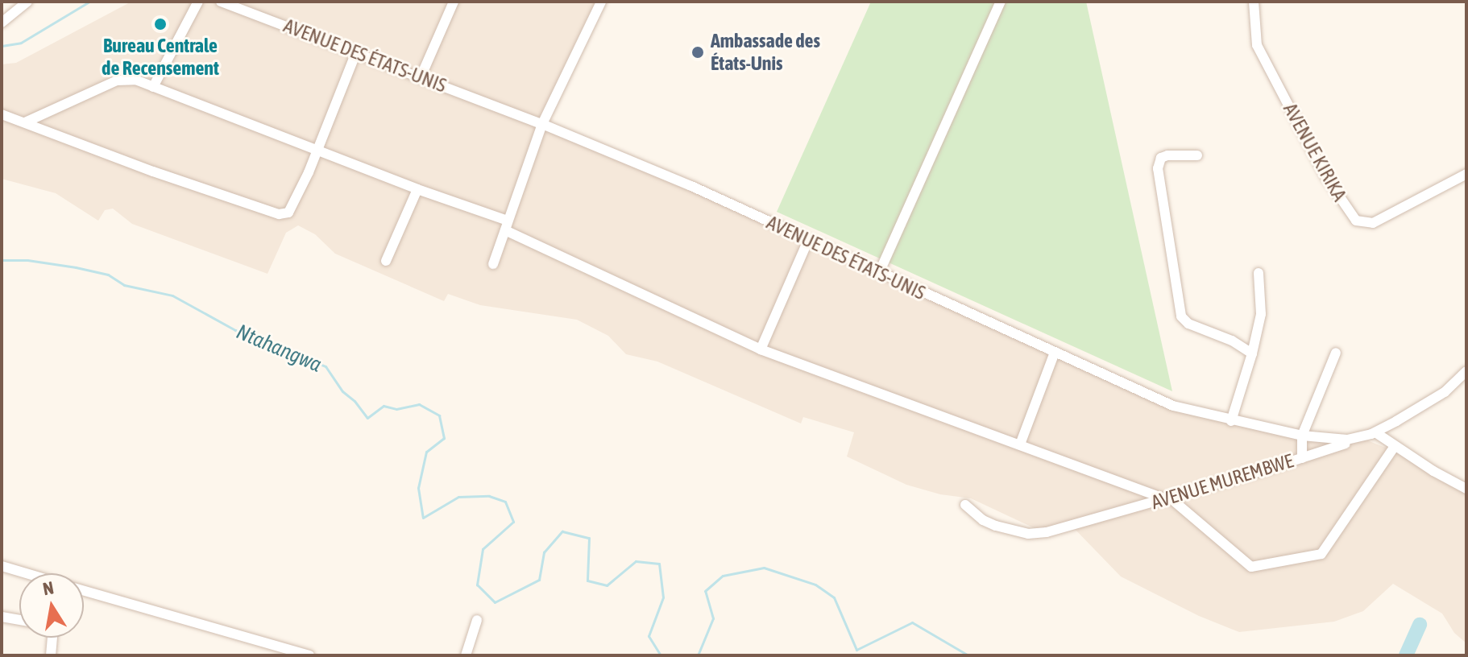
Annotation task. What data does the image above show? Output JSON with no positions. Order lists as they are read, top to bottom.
{
  "streets": {
    "street": ["AVENUE DES ÉTATS-UNIS", "AVENUE KIRIKA", "AVENUE MUREMBWE"]
  },
  "crossings": [
    ["AVENUE DES ÉTATS-UNIS", "AVENUE MUREMBWE"]
  ],
  "water": ["Ntahangwa"],
  "places": ["Bureau Centrale de Recensement", "Ambassade des États-Unis"],
  "north": "top"
}
